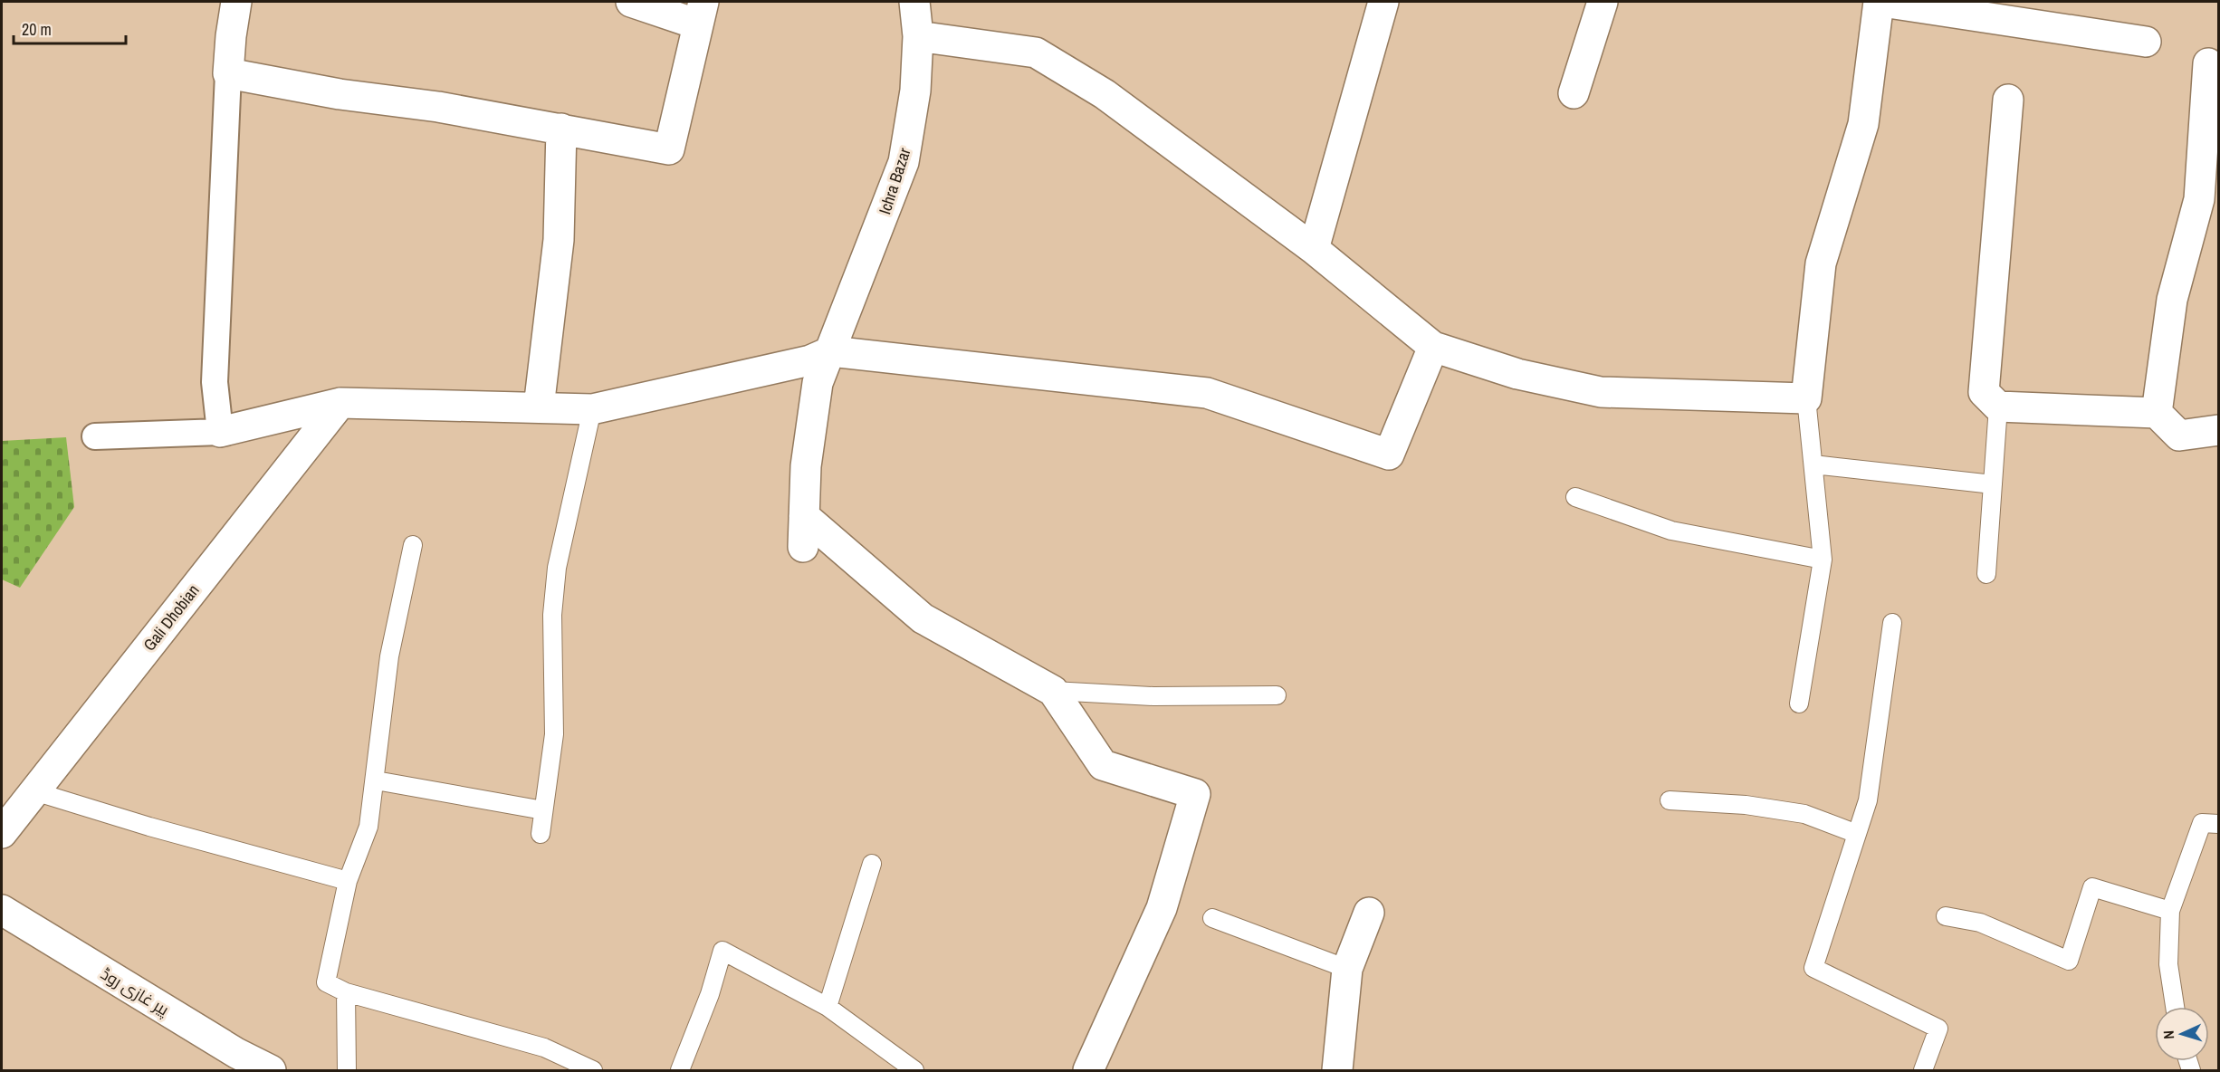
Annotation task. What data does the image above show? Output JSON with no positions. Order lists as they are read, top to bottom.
{
  "streets": {
    "street": ["Ichra Bazar", "Gali Dhobian", "پیر غازی روڈ"]
  },
  "scale_bar": "20 m",
  "north": "left"
}
